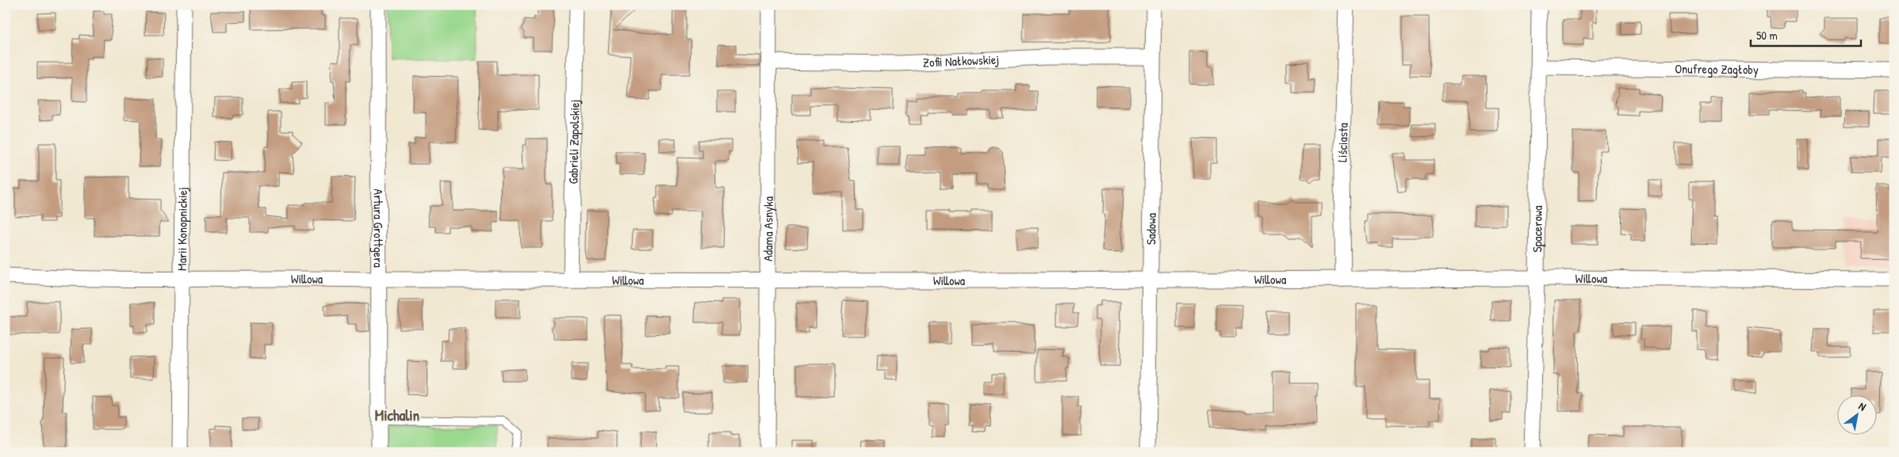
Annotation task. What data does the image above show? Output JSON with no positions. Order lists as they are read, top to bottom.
{
  "streets": {
    "street": [
      "Zofii Nałkowskiej",
      "Onufrego Zagłoby",
      "Liściasta",
      "Gabrieli Zapolskiej",
      "Marii Konopnickiej",
      "Adama Asnyka",
      "Sadowa",
      "Artura Grottgera",
      "Spacerowa",
      "Willowa"
    ]
  },
  "crossings": [
    ["Zofii Nałkowskiej", "Adama Asnyka"],
    ["Zofii Nałkowskiej", "Sadowa"],
    ["Onufrego Zagłoby", "Spacerowa"],
    ["Liściasta", "Willowa"],
    ["Gabrieli Zapolskiej", "Willowa"],
    ["Marii Konopnickiej", "Willowa"],
    ["Adama Asnyka", "Willowa"],
    ["Sadowa", "Willowa"],
    ["Artura Grottgera", "Willowa"],
    ["Spacerowa", "Willowa"]
  ],
  "districts": ["Michalin"],
  "scale_bar": "50 m",
  "north": "top right"
}
